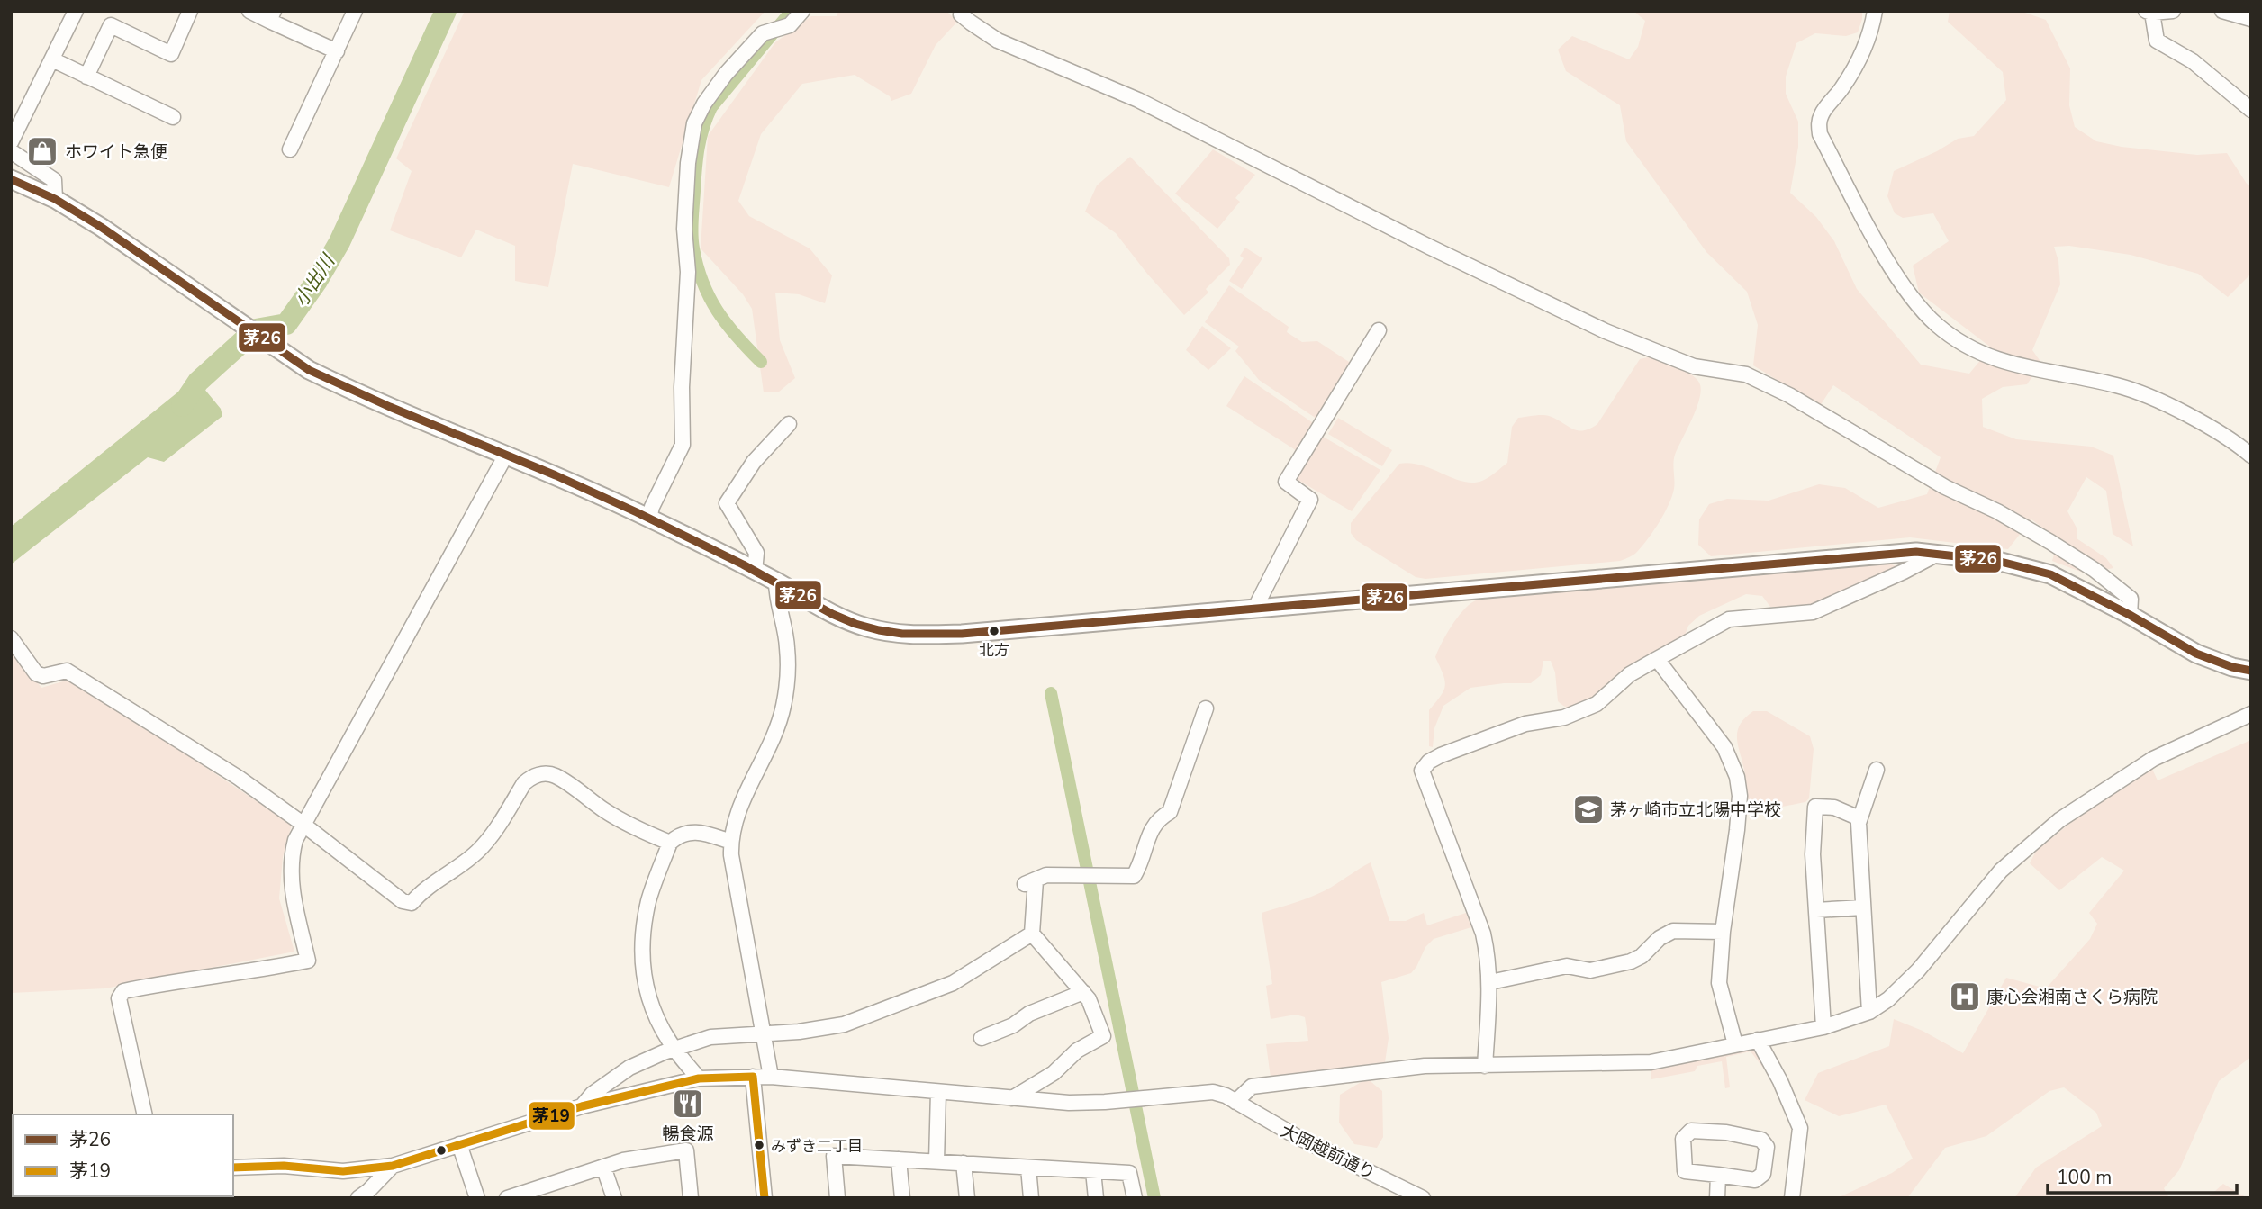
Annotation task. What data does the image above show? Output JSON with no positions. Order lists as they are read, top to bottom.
{
  "streets": {
    "street": ["大岡越前通り"]
  },
  "water": ["小出川"],
  "places": {
    "shop": ["ホワイト急便"],
    "other": ["北方", "みずき二丁目"],
    "school or university": ["茅ヶ崎市立北陽中学校"],
    "hospital": ["康心会湘南さくら病院"],
    "restaurant": ["暢食源"]
  },
  "lines": ["transit line 茅26", "transit line 茅19"],
  "legend": ["茅26", "茅19"],
  "scale_bar": "100 m"
}
